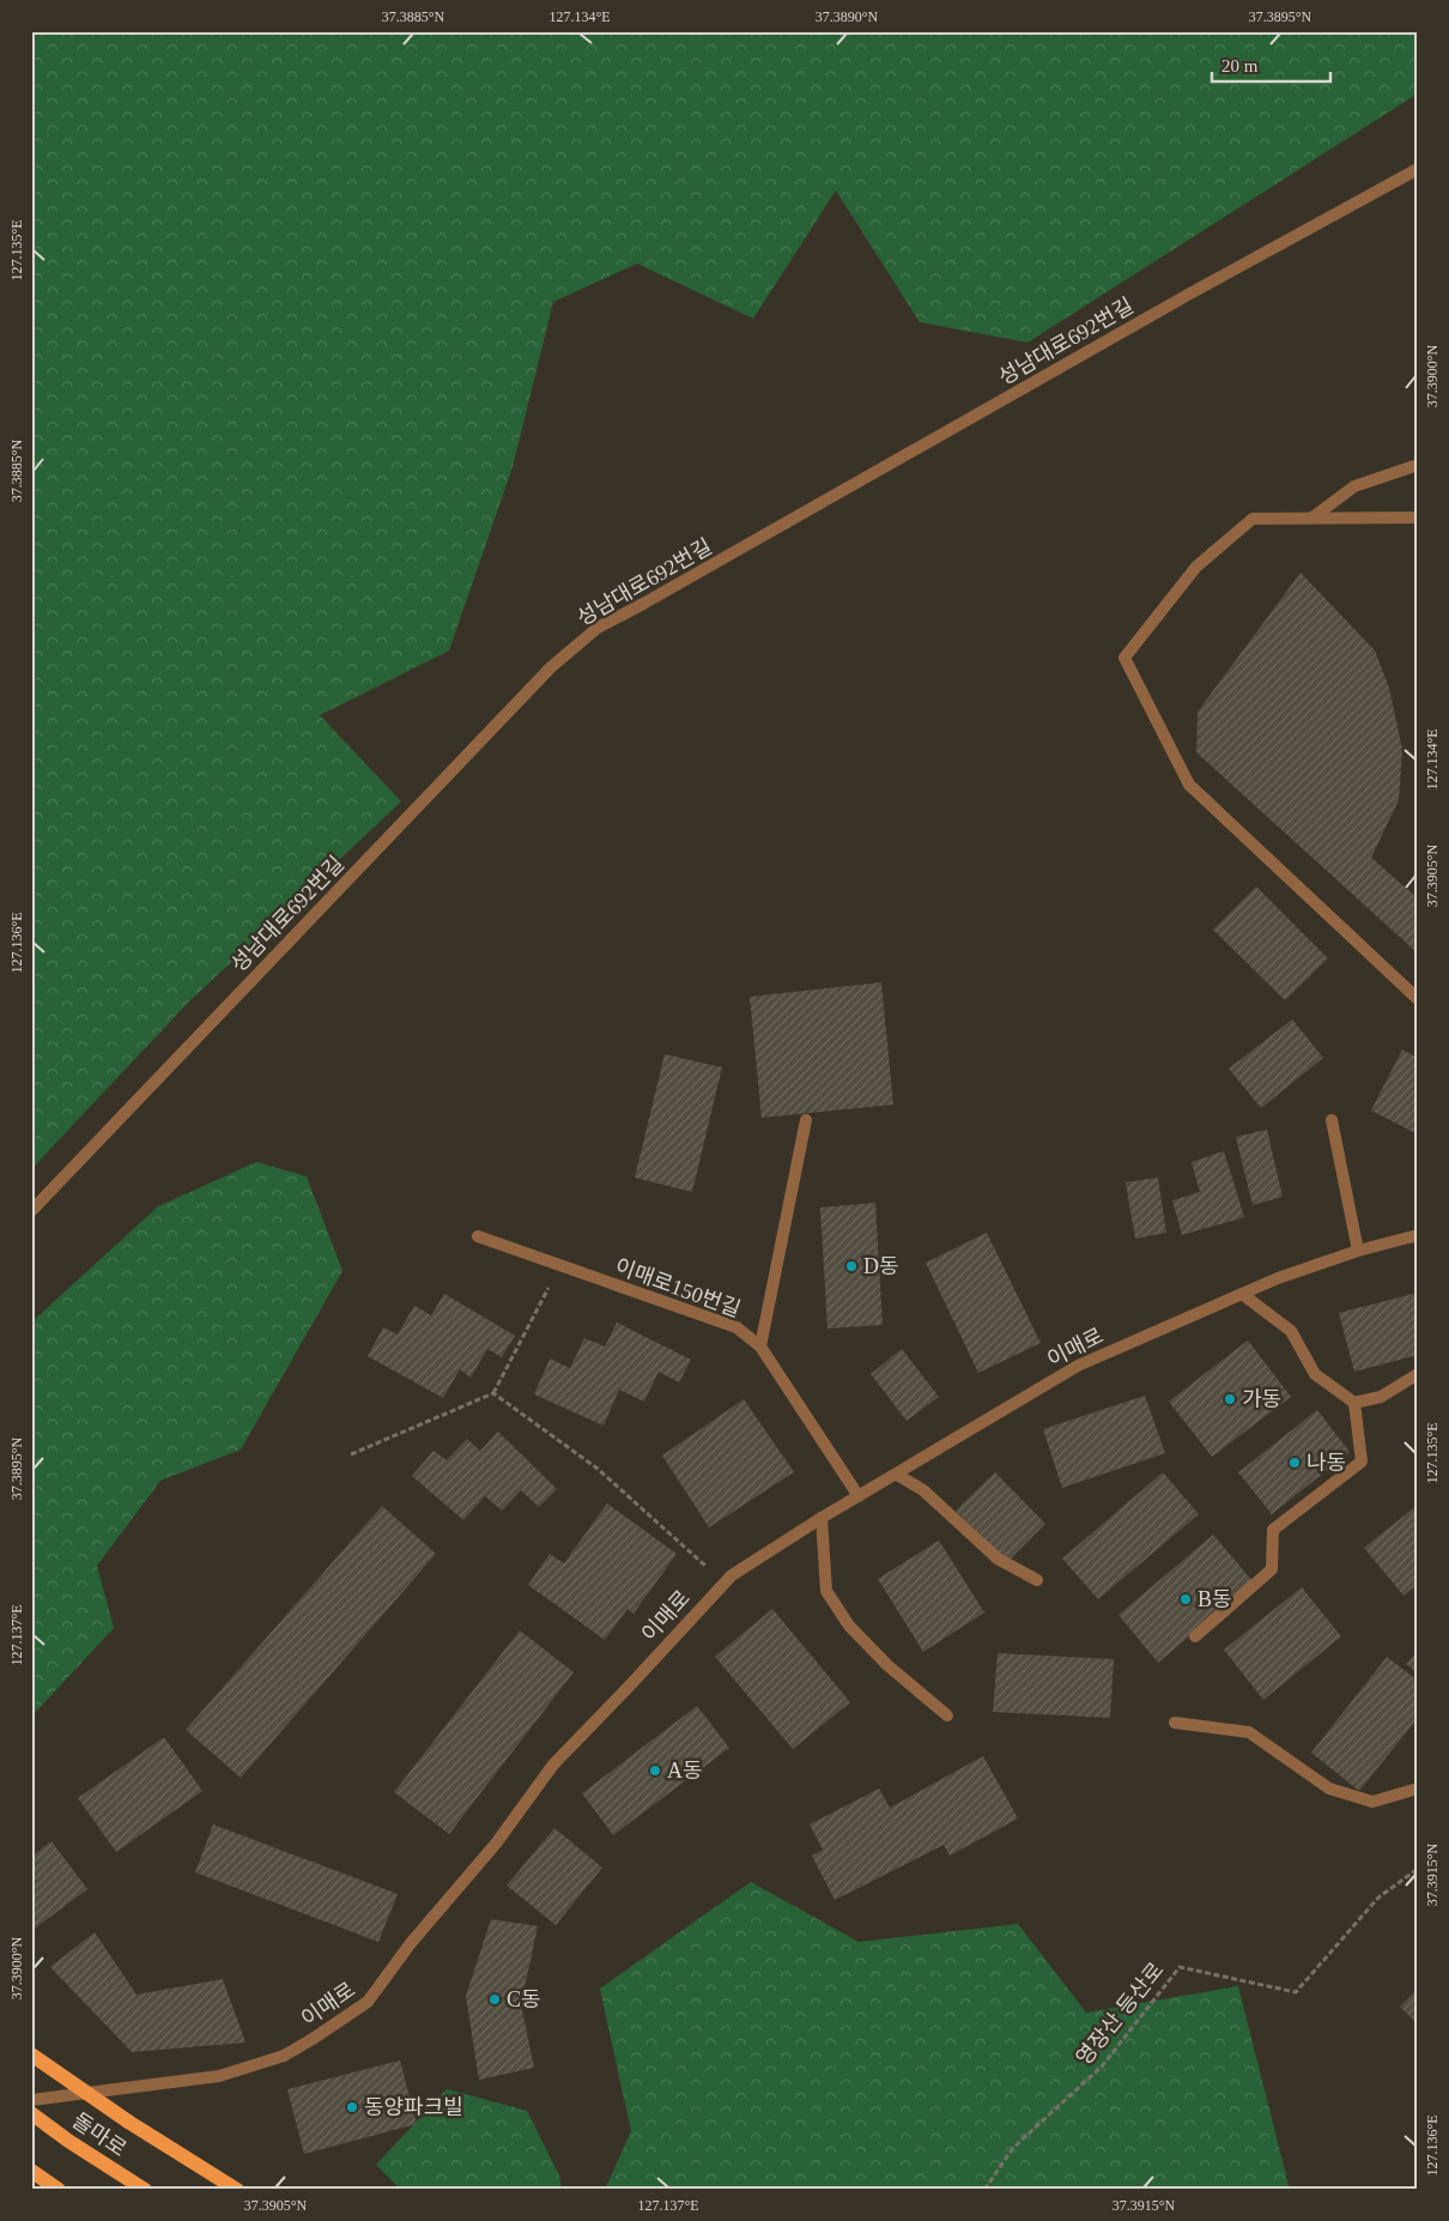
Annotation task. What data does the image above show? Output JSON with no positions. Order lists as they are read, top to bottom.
{
  "streets": {
    "main road": ["돌마로"],
    "street": ["성남대로692번길", "이매로150번길", "이매로"],
    "path": ["영장산 등산로"]
  },
  "crossings": [
    ["이매로150번길", "이매로"]
  ],
  "places": [
    "D동",
    "가동",
    "나동",
    "B동",
    "A동",
    "C동",
    "동양파크빌"
  ],
  "scale_bar": "20 m",
  "coordinates": [
    "37.3885°N",
    "127.134°E",
    "37.3890°N",
    "37.3895°N",
    "127.135°E",
    "37.3900°N",
    "37.3905°N",
    "127.136°E",
    "127.137°E",
    "37.3915°N"
  ]
}
